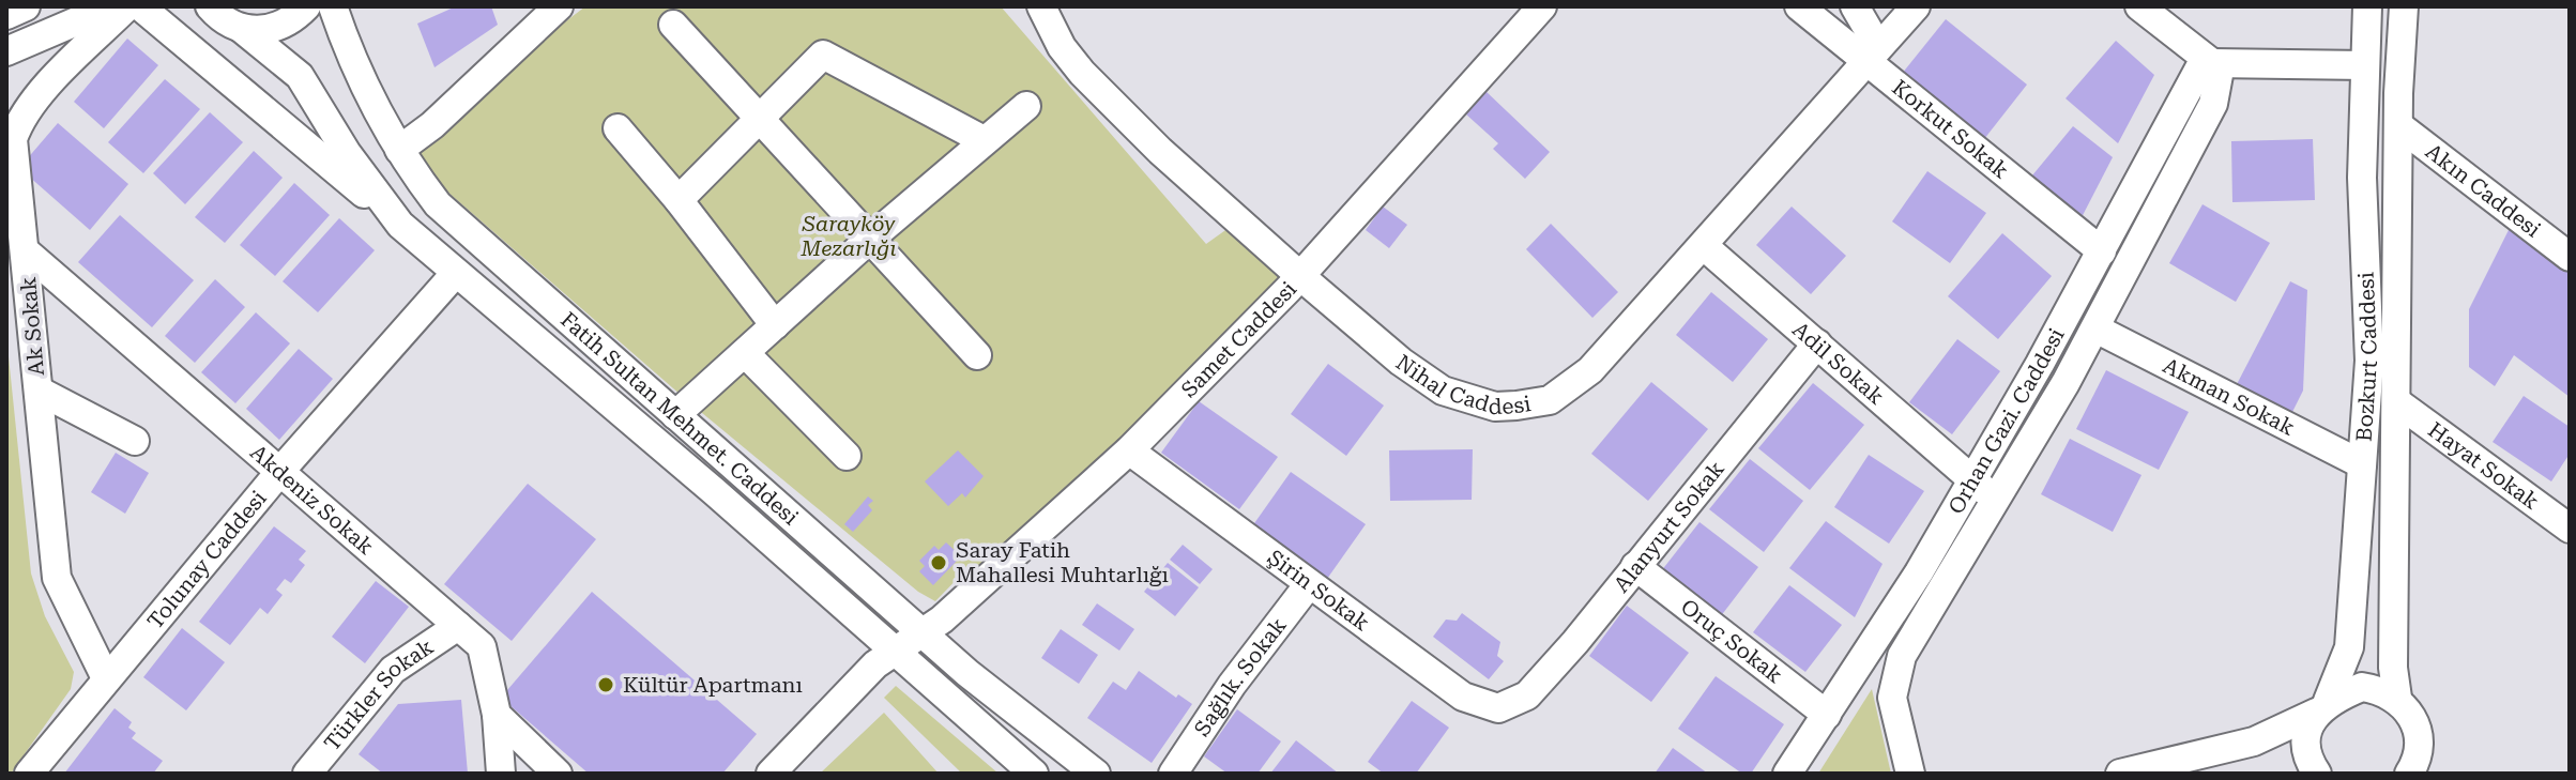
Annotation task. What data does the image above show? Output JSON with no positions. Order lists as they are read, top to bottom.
{
  "streets": {
    "street": [
      "Korkut Sokak",
      "Akın Caddesi",
      "Ak Sokak",
      "Samet Caddesi",
      "Bozkurt Caddesi",
      "Adil Sokak",
      "Nihal Caddesi",
      "Akman Sokak",
      "Fatih Sultan Mehmet. Caddesi",
      "Orhan Gazi. Caddesi",
      "Hayat Sokak",
      "Akdeniz Sokak",
      "Alanyurt Sokak",
      "Tolunay Caddesi",
      "Şirin Sokak",
      "Oruç Sokak",
      "Sağlık. Sokak",
      "Türkler Sokak"
    ]
  },
  "crossings": [
    ["Korkut Sokak", "Nihal Caddesi"],
    ["Korkut Sokak", "Orhan Gazi. Caddesi"],
    ["Akın Caddesi", "Bozkurt Caddesi"],
    ["Ak Sokak", "Akdeniz Sokak"],
    ["Ak Sokak", "Tolunay Caddesi"],
    ["Samet Caddesi", "Nihal Caddesi"],
    ["Samet Caddesi", "Fatih Sultan Mehmet. Caddesi"],
    ["Samet Caddesi", "Şirin Sokak"],
    ["Bozkurt Caddesi", "Akman Sokak"],
    ["Bozkurt Caddesi", "Hayat Sokak"],
    ["Adil Sokak", "Nihal Caddesi"],
    ["Adil Sokak", "Orhan Gazi. Caddesi"],
    ["Adil Sokak", "Alanyurt Sokak"],
    ["Akman Sokak", "Orhan Gazi. Caddesi"],
    ["Fatih Sultan Mehmet. Caddesi", "Tolunay Caddesi"],
    ["Orhan Gazi. Caddesi", "Oruç Sokak"],
    ["Akdeniz Sokak", "Tolunay Caddesi"],
    ["Akdeniz Sokak", "Türkler Sokak"],
    ["Alanyurt Sokak", "Şirin Sokak"],
    ["Alanyurt Sokak", "Oruç Sokak"],
    ["Şirin Sokak", "Sağlık. Sokak"]
  ],
  "parks": ["Sarayköy Mezarlığı"],
  "places": ["Saray Fatih Mahallesi Muhtarlığı", "Kültür Apartmanı"]
}
